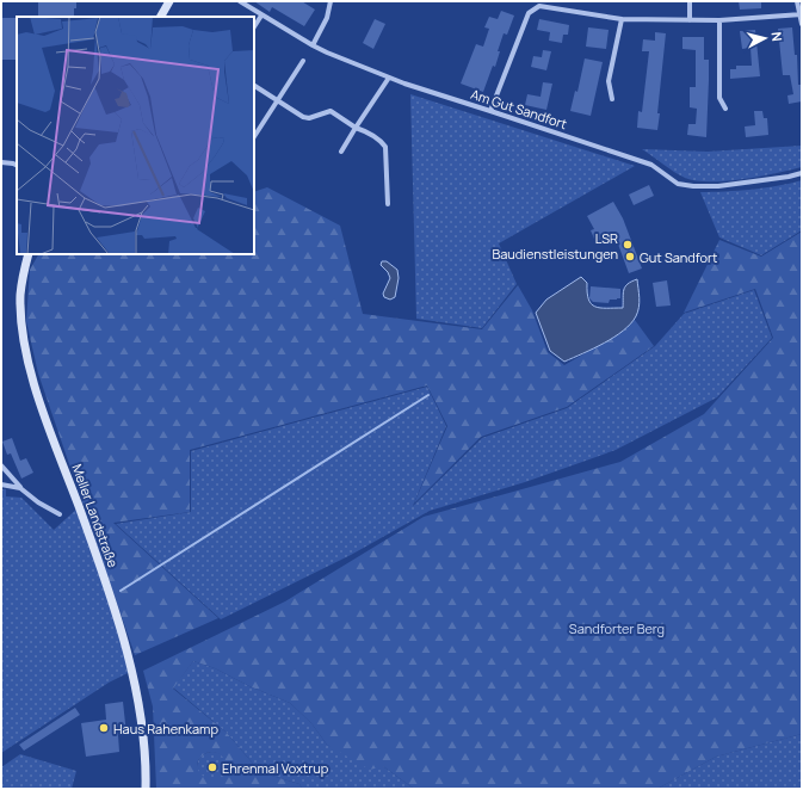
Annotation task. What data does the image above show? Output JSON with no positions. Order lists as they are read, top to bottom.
{
  "streets": {
    "street": ["Am Gut Sandfort", "Meller Landstraße"]
  },
  "parks": ["Sandforter Berg"],
  "places": [
    "LSR Baudienstleistungen",
    "Gut Sandfort",
    "Haus Rahenkamp",
    "Ehrenmal Voxtrup"
  ],
  "north": "right"
}
